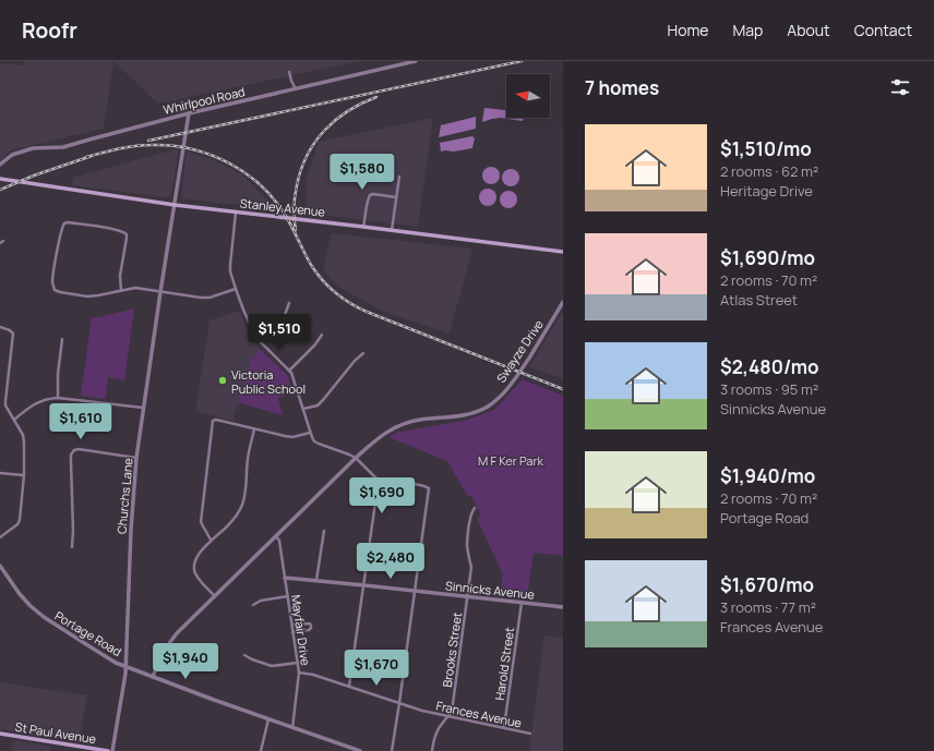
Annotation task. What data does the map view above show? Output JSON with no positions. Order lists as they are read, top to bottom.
{
  "streets": {
    "main road": ["Stanley Avenue", "St Paul Avenue"],
    "street": [
      "Whirlpool Road",
      "Swayze Drive",
      "Churchs Lane",
      "Sinnicks Avenue",
      "Mayfair Drive",
      "Portage Road",
      "Brooks Street",
      "Harold Street",
      "Frances Avenue"
    ]
  },
  "crossings": [
    ["Whirlpool Road", "Churchs Lane"],
    ["Stanley Avenue", "Churchs Lane"],
    ["Swayze Drive", "Mayfair Drive"],
    ["Swayze Drive", "Portage Road"],
    ["Churchs Lane", "Portage Road"],
    ["Sinnicks Avenue", "Mayfair Drive"],
    ["Sinnicks Avenue", "Brooks Street"],
    ["Sinnicks Avenue", "Harold Street"],
    ["Mayfair Drive", "Portage Road"],
    ["Mayfair Drive", "Frances Avenue"],
    ["Brooks Street", "Frances Avenue"],
    ["Harold Street", "Frances Avenue"]
  ],
  "parks": ["M F Ker Park"],
  "places": ["Victoria Public School"],
  "north": "left",
  "page": {
    "header": "Roofr",
    "nav": [
      "Home",
      "Map",
      "About",
      "Contact"
    ],
    "heading": "7 homes",
    "list": [
      {
        "name": "$1,510/mo",
        "note": "2 rooms · 62 m² · Heritage Drive"
      },
      {
        "name": "$1,690/mo",
        "note": "2 rooms · 70 m² · Atlas Street"
      },
      {
        "name": "$2,480/mo",
        "note": "3 rooms · 95 m² · Sinnicks Avenue"
      },
      {
        "name": "$1,940/mo",
        "note": "2 rooms · 70 m² · Portage Road"
      },
      {
        "name": "$1,670/mo",
        "note": "3 rooms · 77 m² · Frances Avenue"
      }
    ],
    "price": [
      "$1,580",
      "$1,510",
      "$1,610",
      "$1,690",
      "$2,480",
      "$1,940",
      "$1,670"
    ]
  }
}
